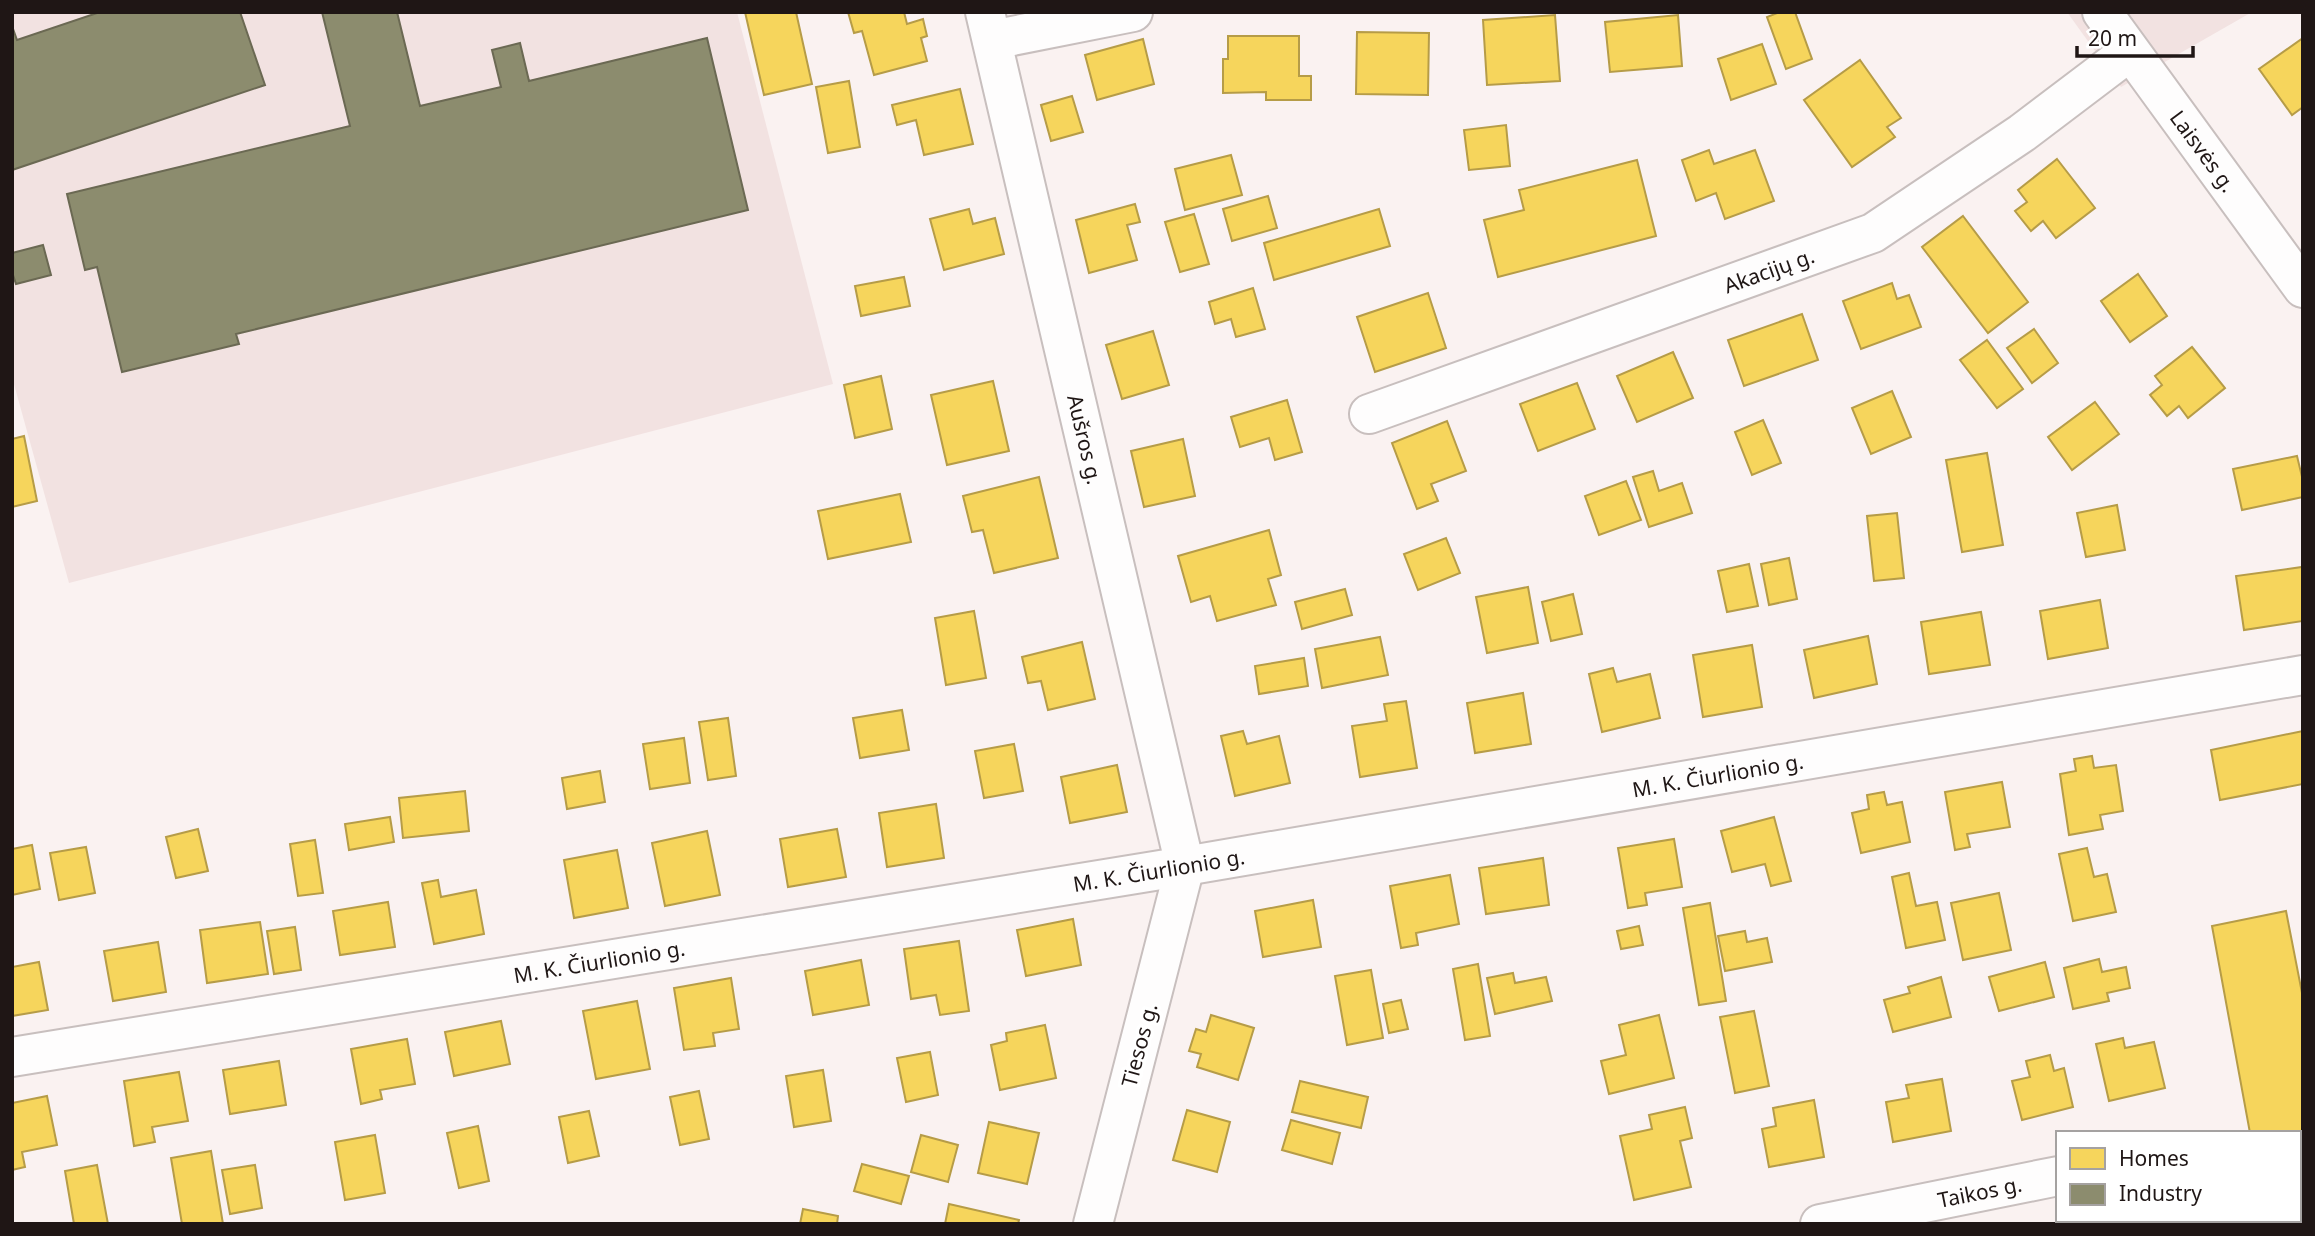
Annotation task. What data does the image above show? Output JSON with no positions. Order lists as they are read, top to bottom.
{
  "streets": {
    "street": [
      "Laisvės g.",
      "Akacijų g.",
      "Aušros g.",
      "M. K. Čiurlionio g.",
      "Tiesos g.",
      "Taikos g."
    ]
  },
  "crossings": [
    ["Laisvės g.", "Akacijų g."],
    ["Aušros g.", "M. K. Čiurlionio g."],
    ["Aušros g.", "Tiesos g."],
    ["M. K. Čiurlionio g.", "Tiesos g."]
  ],
  "legend": ["Homes", "Industry"],
  "scale_bar": "20 m"
}
